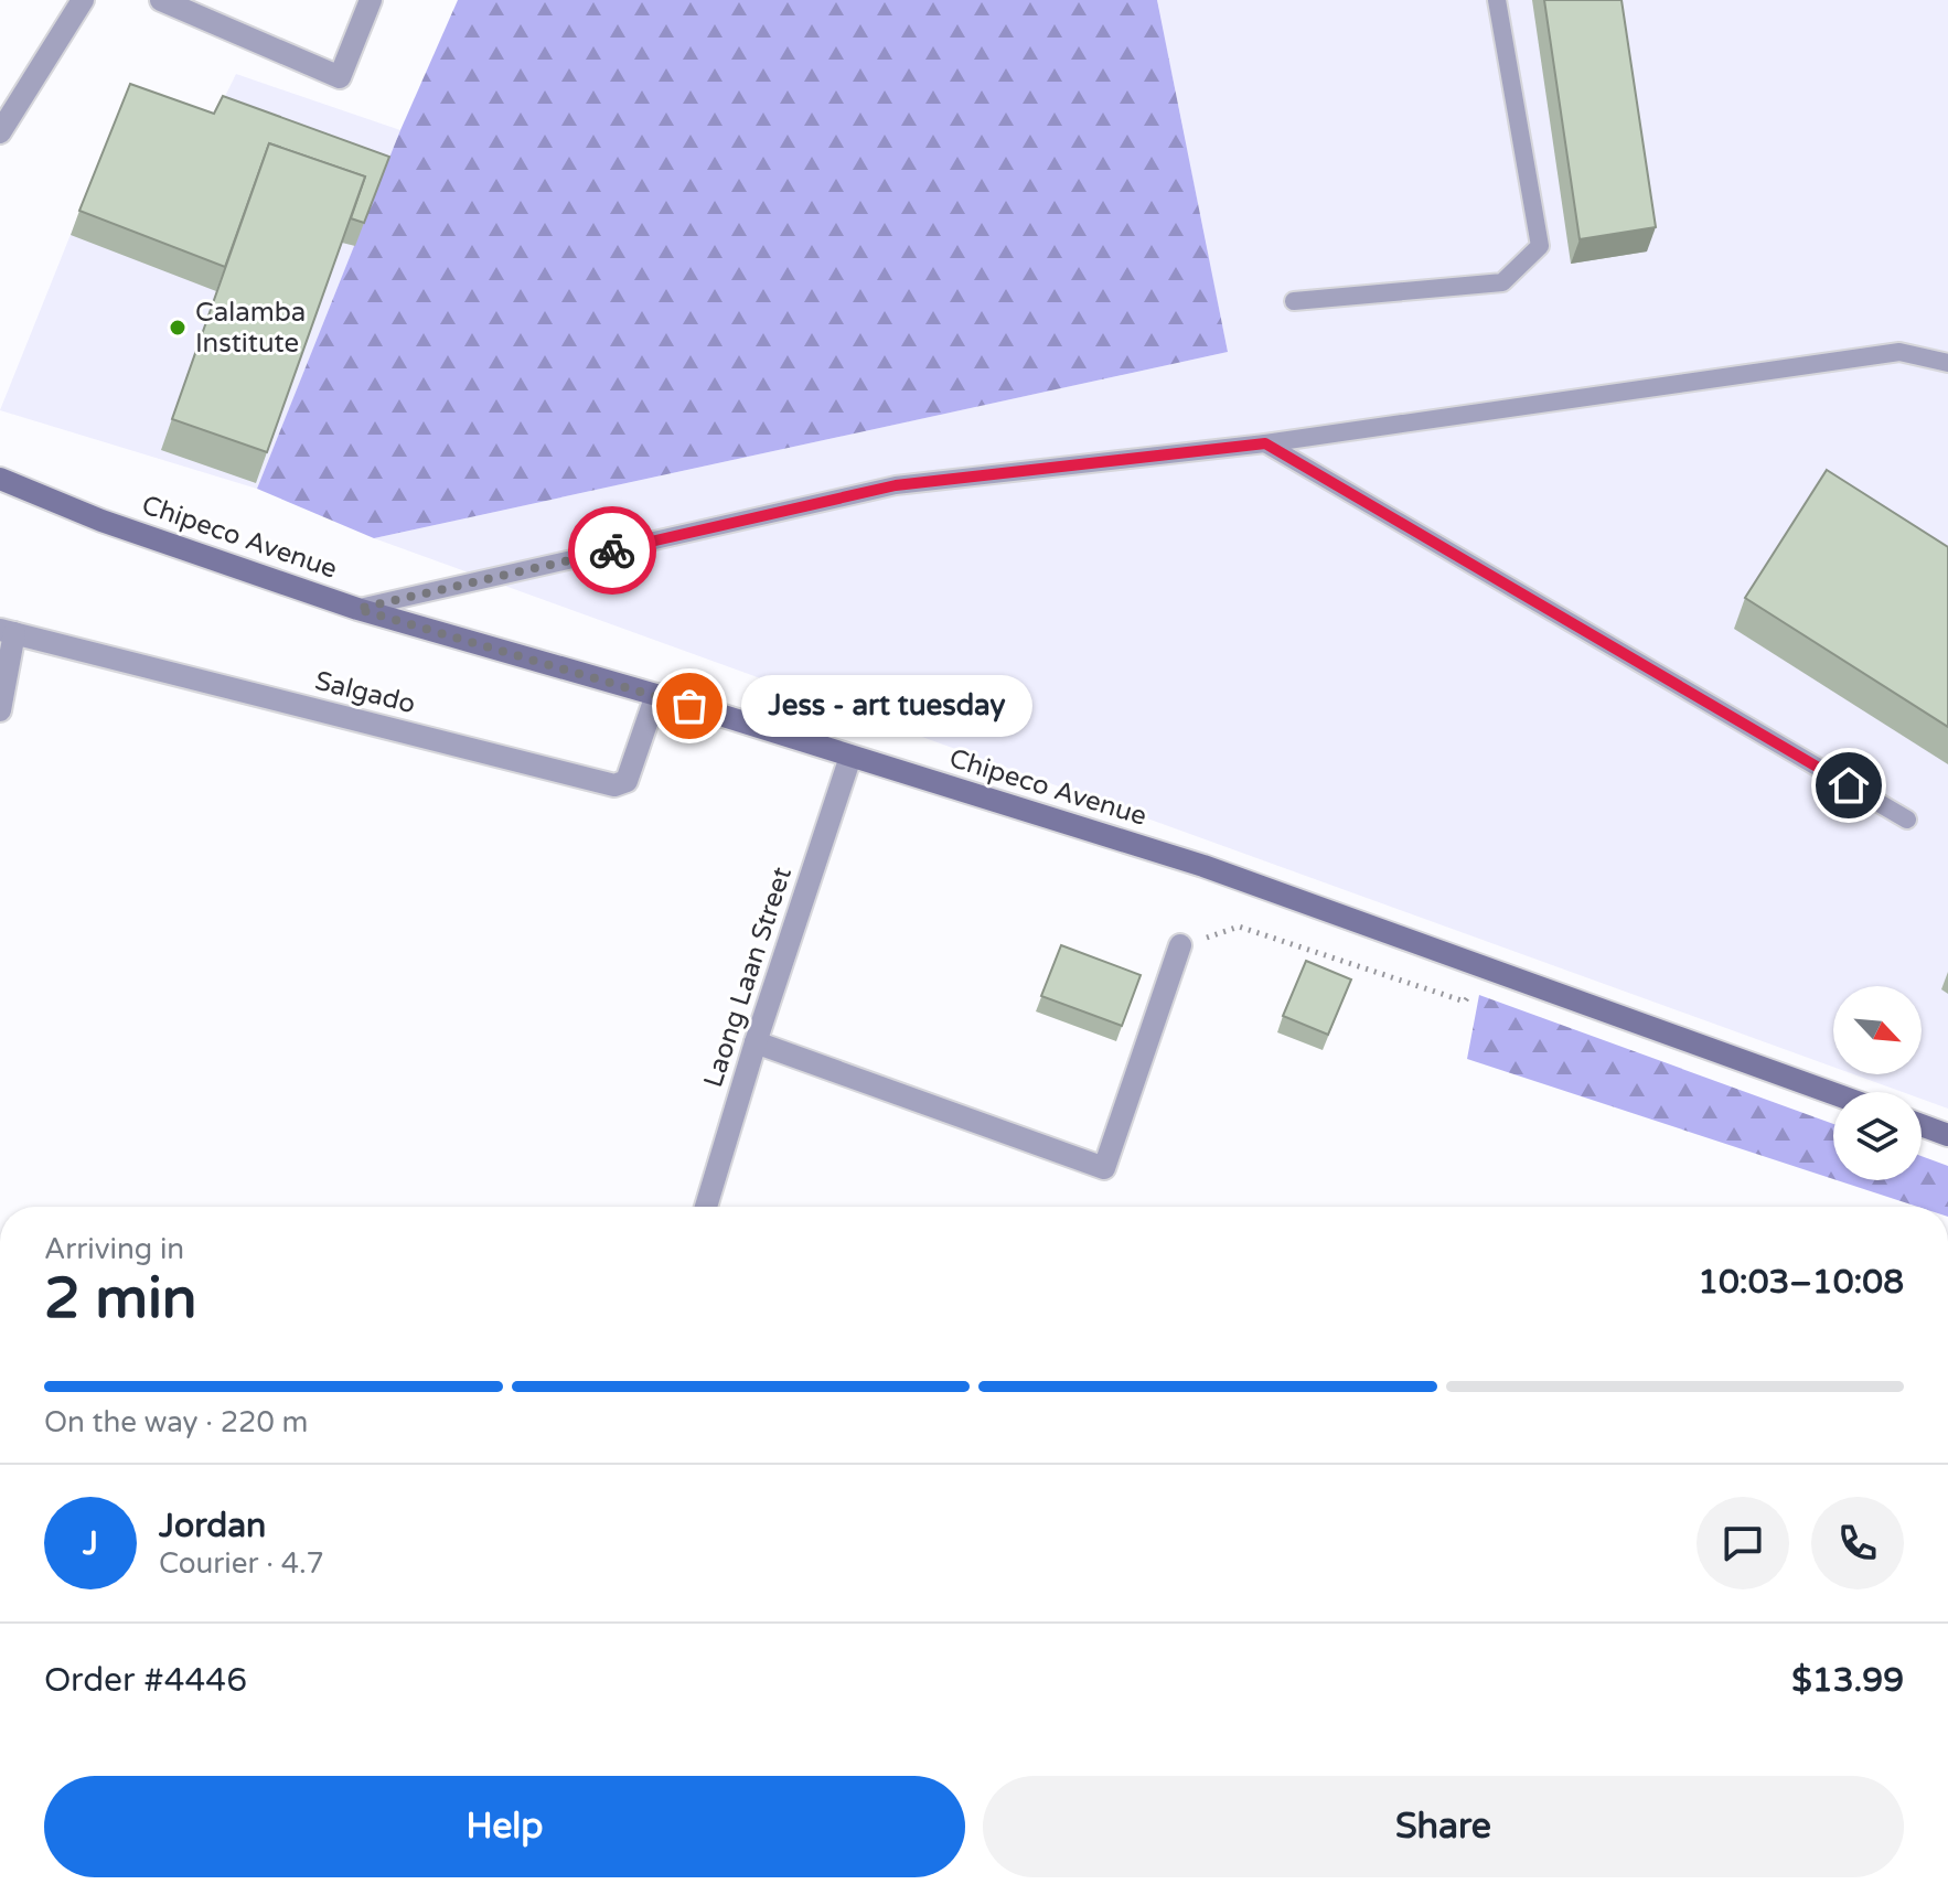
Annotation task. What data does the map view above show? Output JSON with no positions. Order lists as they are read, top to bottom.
{
  "streets": {
    "main road": ["Chipeco Avenue"],
    "street": ["Salgado", "Laong Laan Street"]
  },
  "crossings": [
    ["Chipeco Avenue", "Salgado"],
    ["Chipeco Avenue", "Laong Laan Street"]
  ],
  "places": ["Calamba Institute", "Jess - art tuesday"],
  "north": "bottom right",
  "page": {
    "bubble": "Jess - art tuesday",
    "heading": ["2 min", "Arriving in", "10:03–10:08"],
    "panel": [
      "Jordan",
      "Courier · 4.7",
      "Order #4446",
      "$13.99"
    ],
    "bar": "On the way · 220 m",
    "round": "J",
    "buttons": ["Help", "Share"]
  }
}
